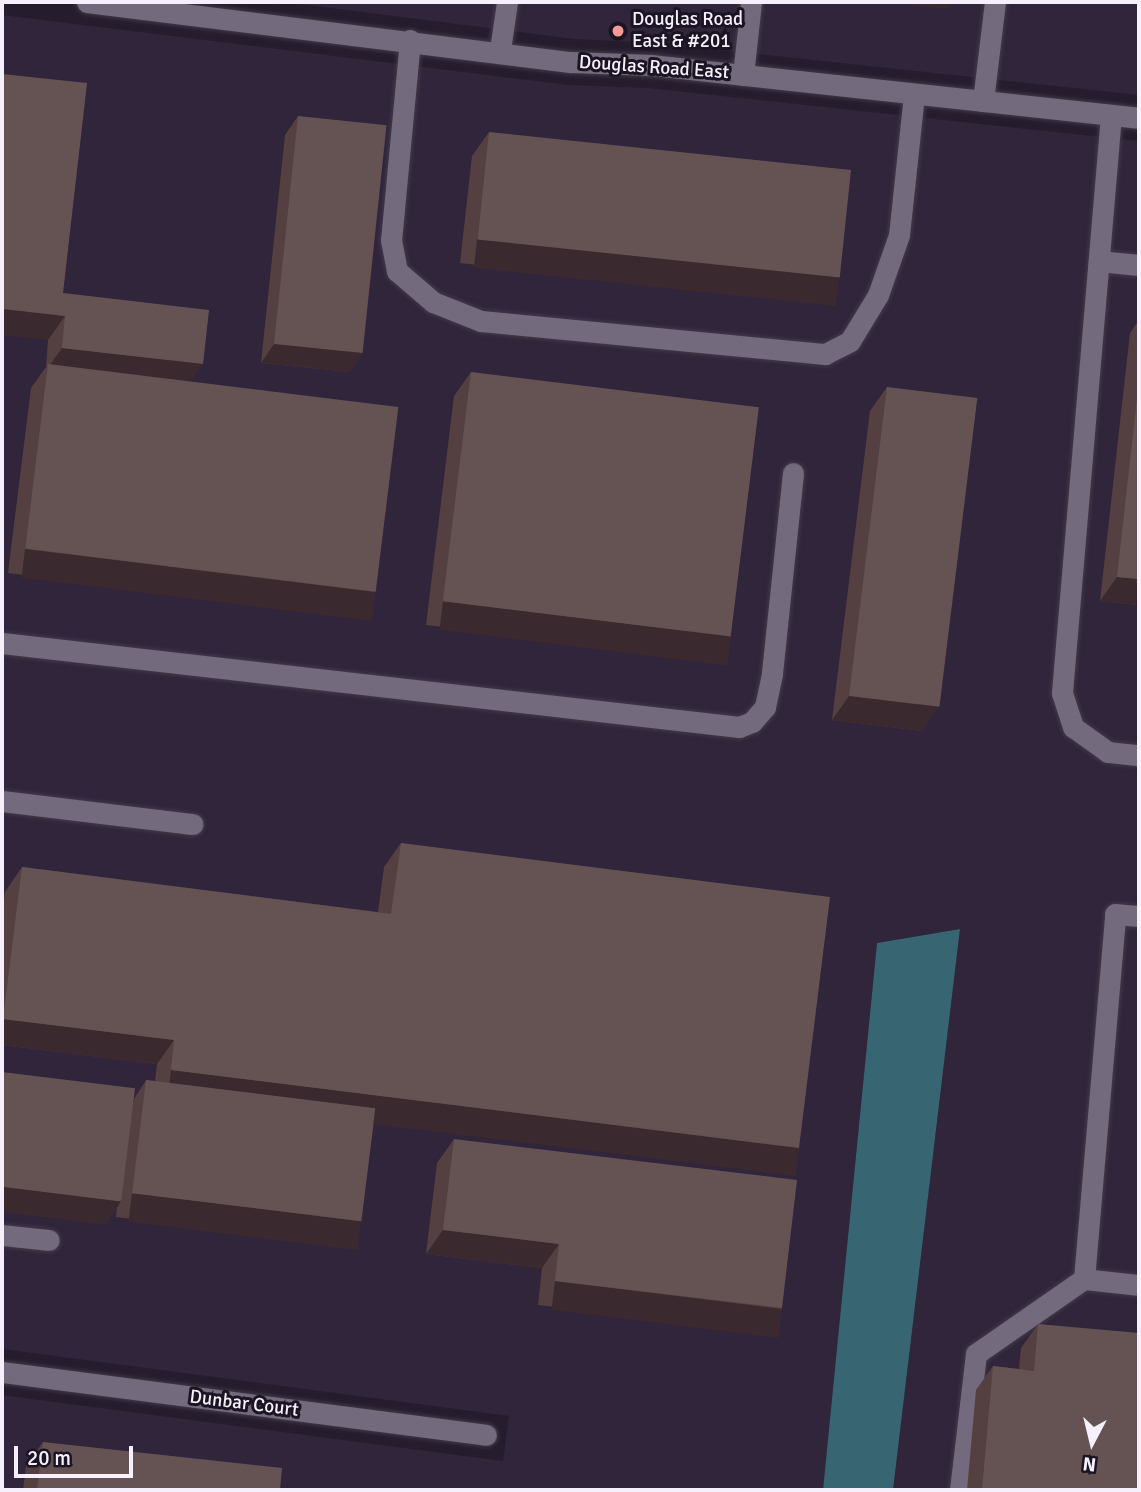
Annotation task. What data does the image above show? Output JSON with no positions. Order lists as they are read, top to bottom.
{
  "streets": {
    "street": ["Douglas Road East", "Dunbar Court"]
  },
  "places": ["Douglas Road East & #201"],
  "scale_bar": "20 m",
  "north": "bottom"
}
